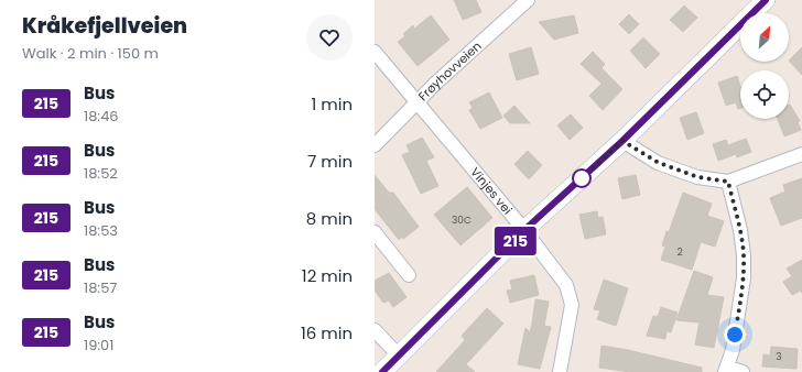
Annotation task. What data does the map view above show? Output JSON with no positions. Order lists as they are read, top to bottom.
{
  "streets": {
    "street": ["Frøyhovveien", "Vinjes vei"]
  },
  "crossings": [
    ["Frøyhovveien", "Vinjes vei"]
  ],
  "lines": ["bus line 215"],
  "house_numbers": ["30C", "2", "3"],
  "north": "top right",
  "page": {
    "heading": ["Kråkefjellveien", "Walk · 2 min · 150 m"],
    "on_map": "215",
    "list": [
      {
        "mark": "215",
        "name": "Bus",
        "note": "18:46",
        "value": "1 min"
      },
      {
        "mark": "215",
        "name": "Bus",
        "note": "18:52",
        "value": "7 min"
      },
      {
        "mark": "215",
        "name": "Bus",
        "note": "18:53",
        "value": "8 min"
      },
      {
        "mark": "215",
        "name": "Bus",
        "note": "18:57",
        "value": "12 min"
      },
      {
        "mark": "215",
        "name": "Bus",
        "note": "19:01",
        "value": "16 min"
      }
    ]
  }
}
